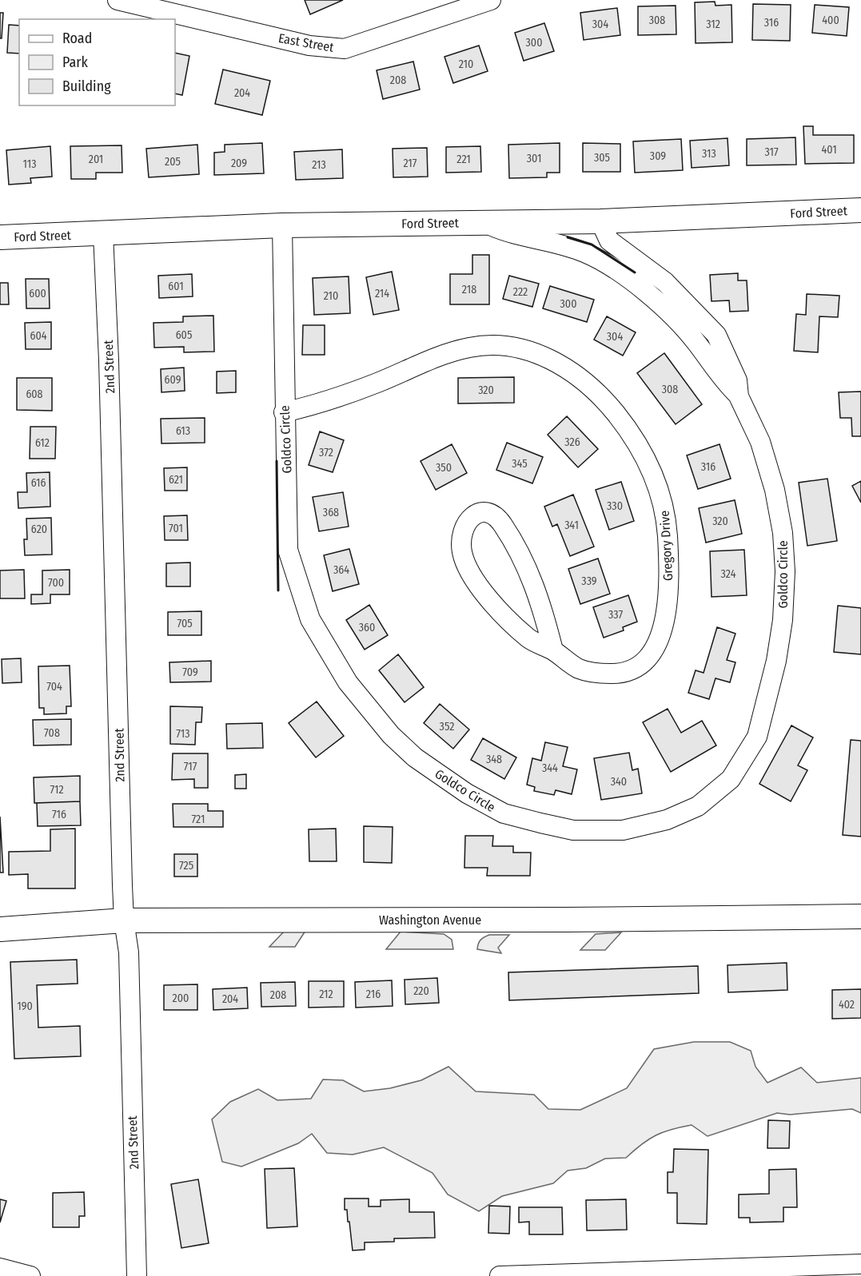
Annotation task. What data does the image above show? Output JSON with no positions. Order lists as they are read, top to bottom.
{
  "streets": {
    "street": [
      "East Street",
      "Ford Street",
      "2nd Street",
      "Goldco Circle",
      "Gregory Drive",
      "Washington Avenue"
    ]
  },
  "crossings": [
    ["Ford Street", "2nd Street"],
    ["Ford Street", "Goldco Circle"],
    ["2nd Street", "Washington Avenue"],
    ["Goldco Circle", "Gregory Drive"]
  ],
  "house_numbers": [
    "308",
    "400",
    "316",
    "304",
    "312",
    "300",
    "210",
    "208",
    "204",
    "401",
    "317",
    "313",
    "309",
    "305",
    "301",
    "201",
    "221",
    "205",
    "209",
    "217",
    "113",
    "213",
    "601",
    "218",
    "222",
    "600",
    "214",
    "210",
    "300",
    "605",
    "604",
    "304",
    "609",
    "308",
    "320",
    "608",
    "613",
    "326",
    "612",
    "372",
    "345",
    "316",
    "350",
    "621",
    "616",
    "330",
    "368",
    "320",
    "341",
    "701",
    "620",
    "364",
    "324",
    "339",
    "700",
    "337",
    "705",
    "360",
    "709",
    "704",
    "352",
    "708",
    "713",
    "348",
    "717",
    "344",
    "340",
    "712",
    "716",
    "721",
    "725",
    "220",
    "212",
    "216",
    "208",
    "200",
    "204",
    "402",
    "190"
  ],
  "legend": ["Road", "Park", "Building"]
}
